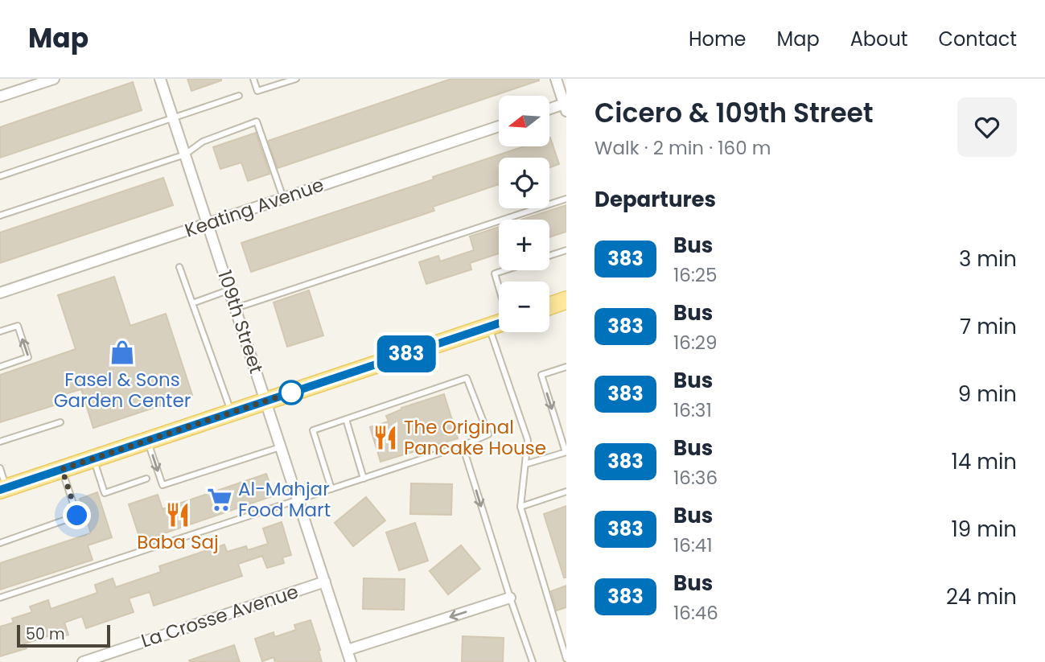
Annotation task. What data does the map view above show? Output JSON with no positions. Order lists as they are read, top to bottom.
{
  "streets": {
    "street": ["Keating Avenue", "109th Street", "La Crosse Avenue"]
  },
  "crossings": [
    ["Keating Avenue", "109th Street"],
    ["109th Street", "La Crosse Avenue"]
  ],
  "places": {
    "shop": ["Fasel & Sons Garden Center"],
    "restaurant": ["The Original Pancake House", "Baba Saj"],
    "supermarket": ["Al-Mahjar Food Mart"]
  },
  "lines": ["bus line 383"],
  "scale_bar": "50 m",
  "north": "left",
  "page": {
    "header": "Map",
    "nav": [
      "Home",
      "Map",
      "About",
      "Contact"
    ],
    "on_map": "383",
    "heading": [
      ["Cicero & 109th Street", "Walk · 2 min · 160 m"],
      "Departures"
    ],
    "map_buttons": ["+", "−"],
    "list": [
      {
        "mark": "383",
        "name": "Bus",
        "note": "16:25",
        "value": "3 min"
      },
      {
        "mark": "383",
        "name": "Bus",
        "note": "16:29",
        "value": "7 min"
      },
      {
        "mark": "383",
        "name": "Bus",
        "note": "16:31",
        "value": "9 min"
      },
      {
        "mark": "383",
        "name": "Bus",
        "note": "16:36",
        "value": "14 min"
      },
      {
        "mark": "383",
        "name": "Bus",
        "note": "16:41",
        "value": "19 min"
      },
      {
        "mark": "383",
        "name": "Bus",
        "note": "16:46",
        "value": "24 min"
      }
    ],
    "scale": "50 m"
  }
}
